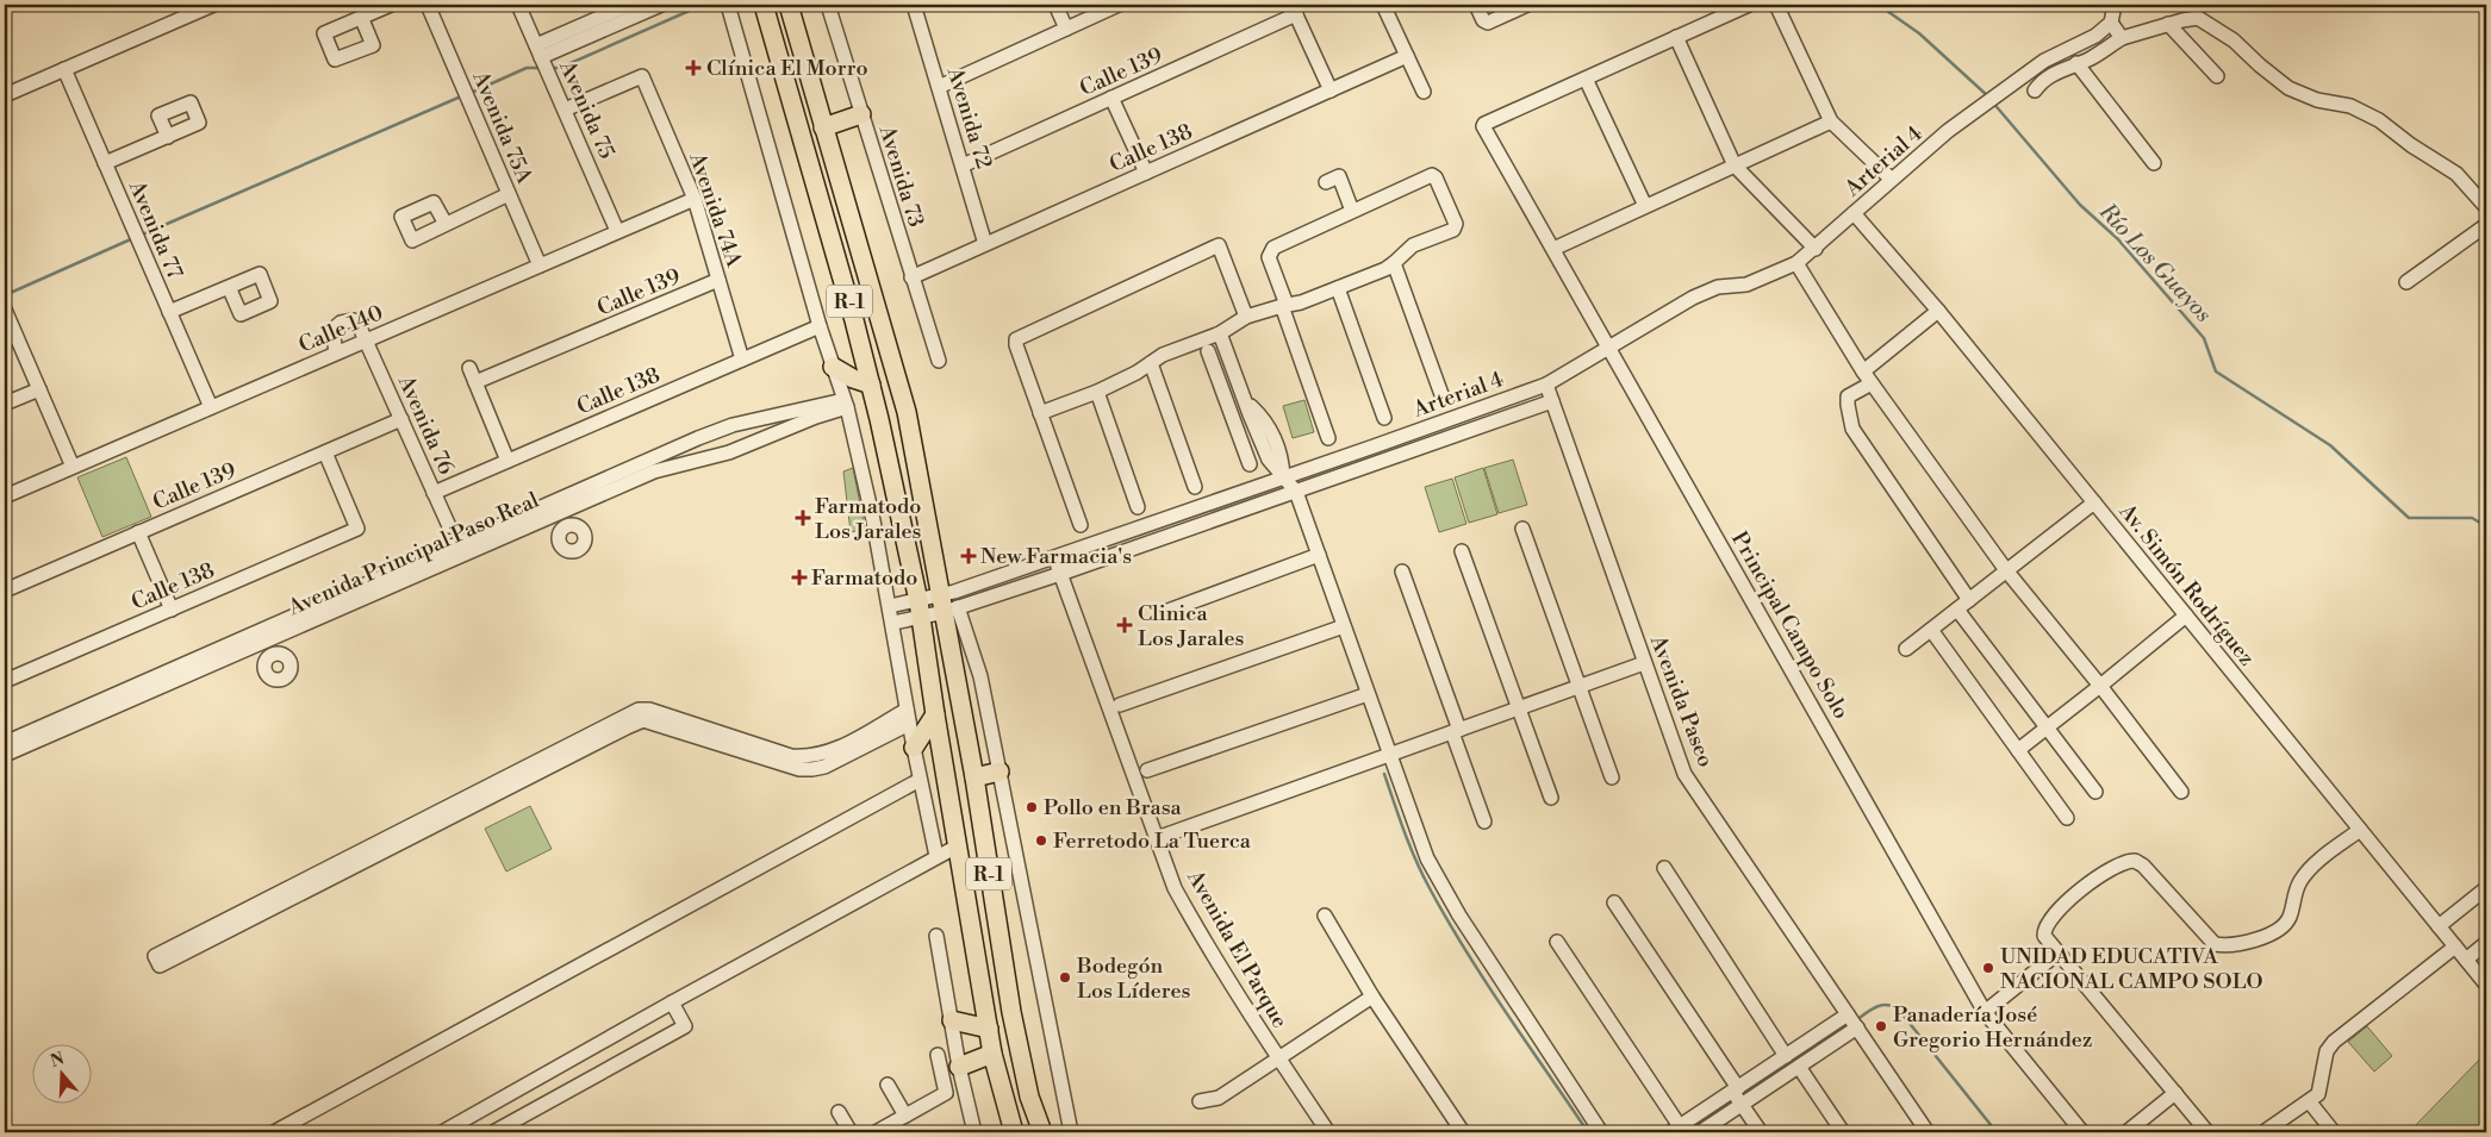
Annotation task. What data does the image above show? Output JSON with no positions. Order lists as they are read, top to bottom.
{
  "streets": {
    "main road": ["R-1"],
    "street": [
      "Calle 139",
      "Avenida 75",
      "Avenida 72",
      "Avenida 75A",
      "Calle 138",
      "Arterial 4",
      "Avenida 73",
      "Avenida 74A",
      "Avenida 77",
      "Calle 140",
      "Avenida 76",
      "Avenida Principal Paso Real",
      "Av. Simón Rodríguez",
      "Principal Campo Solo",
      "Avenida Paseo",
      "Avenida El Parque"
    ]
  },
  "crossings": [
    ["Calle 139", "Avenida 72"],
    ["Calle 139", "Calle 138"],
    ["Calle 139", "Avenida 74A"],
    ["Calle 139", "Avenida 76"],
    ["Avenida 75", "Avenida 74A"],
    ["Avenida 75", "Calle 140"],
    ["Avenida 72", "Calle 138"],
    ["Avenida 75A", "Calle 140"],
    ["Calle 138", "Avenida 73"],
    ["Calle 138", "Avenida 74A"],
    ["Calle 138", "Avenida 76"],
    ["Arterial 4", "R-1"],
    ["Arterial 4", "Av. Simón Rodríguez"],
    ["Arterial 4", "Principal Campo Solo"],
    ["Arterial 4", "Avenida Paseo"],
    ["Arterial 4", "Avenida El Parque"],
    ["Avenida 74A", "Calle 140"],
    ["Avenida 77", "Calle 140"],
    ["Calle 140", "Avenida 76"]
  ],
  "water": ["Río Los Guayos"],
  "places": {
    "health": [
      "Clínica El Morro",
      "Farmatodo Los Jarales",
      "New Farmacia's",
      "Farmatodo",
      "Clinica Los Jarales"
    ],
    "other": [
      "Pollo en Brasa",
      "Ferretodo La Tuerca",
      "UNIDAD EDUCATIVA NACIONAL CAMPO SOLO",
      "Bodegón Los Líderes",
      "Panadería José Gregorio Hernández"
    ]
  },
  "north": "top"
}
